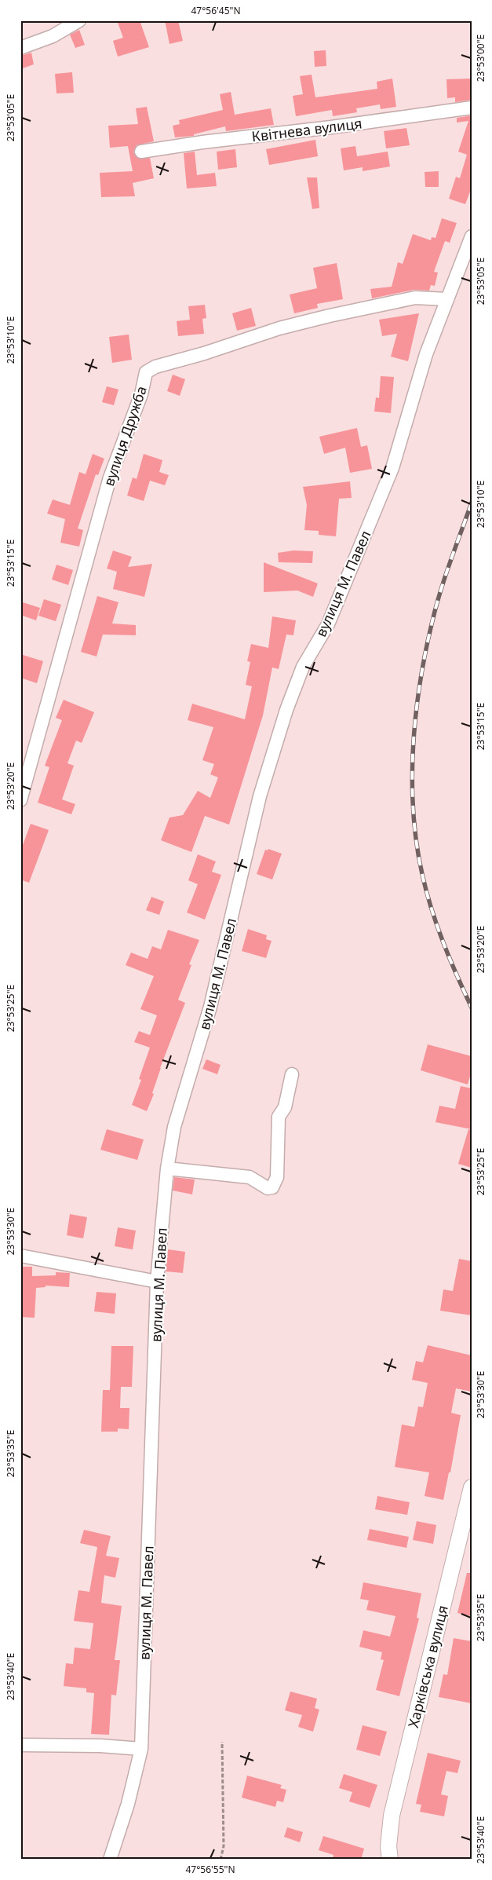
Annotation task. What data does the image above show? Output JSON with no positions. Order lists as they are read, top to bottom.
{
  "streets": {
    "street": [
      "Квітнева вулиця",
      "вулиця Дружба",
      "вулиця М. Павел",
      "Харківська вулиця"
    ]
  },
  "crossings": [
    ["вулиця Дружба", "вулиця М. Павел"]
  ],
  "coordinates": [
    "47°56'45\"N",
    "23°53'00\"E",
    "23°53'05\"E",
    "23°53'10\"E",
    "23°53'15\"E",
    "23°53'20\"E",
    "23°53'25\"E",
    "23°53'30\"E",
    "23°53'35\"E",
    "23°53'40\"E",
    "47°56'55\"N"
  ]
}
